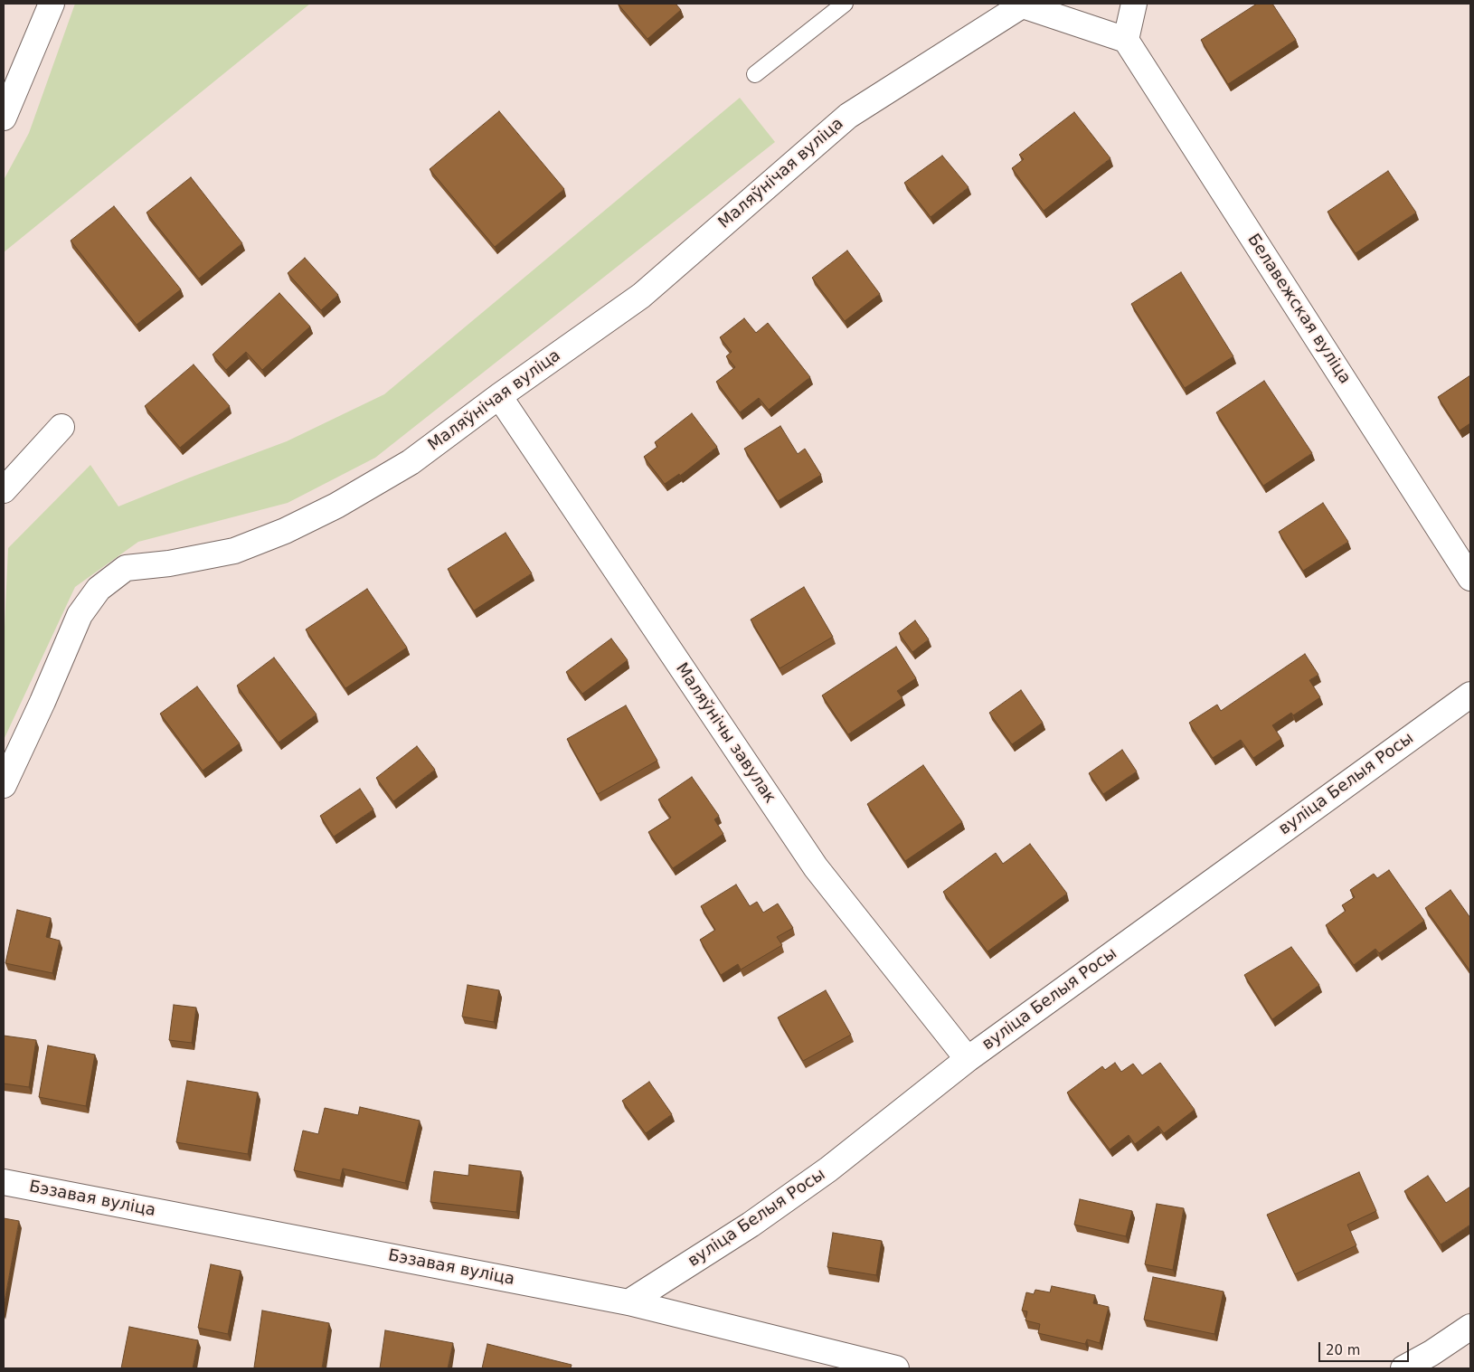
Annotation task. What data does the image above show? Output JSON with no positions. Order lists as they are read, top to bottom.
{
  "streets": {
    "street": [
      "Маляўнічая вуліца",
      "Белавежская вуліца",
      "Маляўнічы завулак",
      "вуліца Белыя Росы",
      "Бэзавая вуліца"
    ]
  },
  "crossings": [
    ["Маляўнічая вуліца", "Маляўнічы завулак"],
    ["Маляўнічы завулак", "вуліца Белыя Росы"],
    ["вуліца Белыя Росы", "Бэзавая вуліца"]
  ],
  "scale_bar": "20 m"
}
